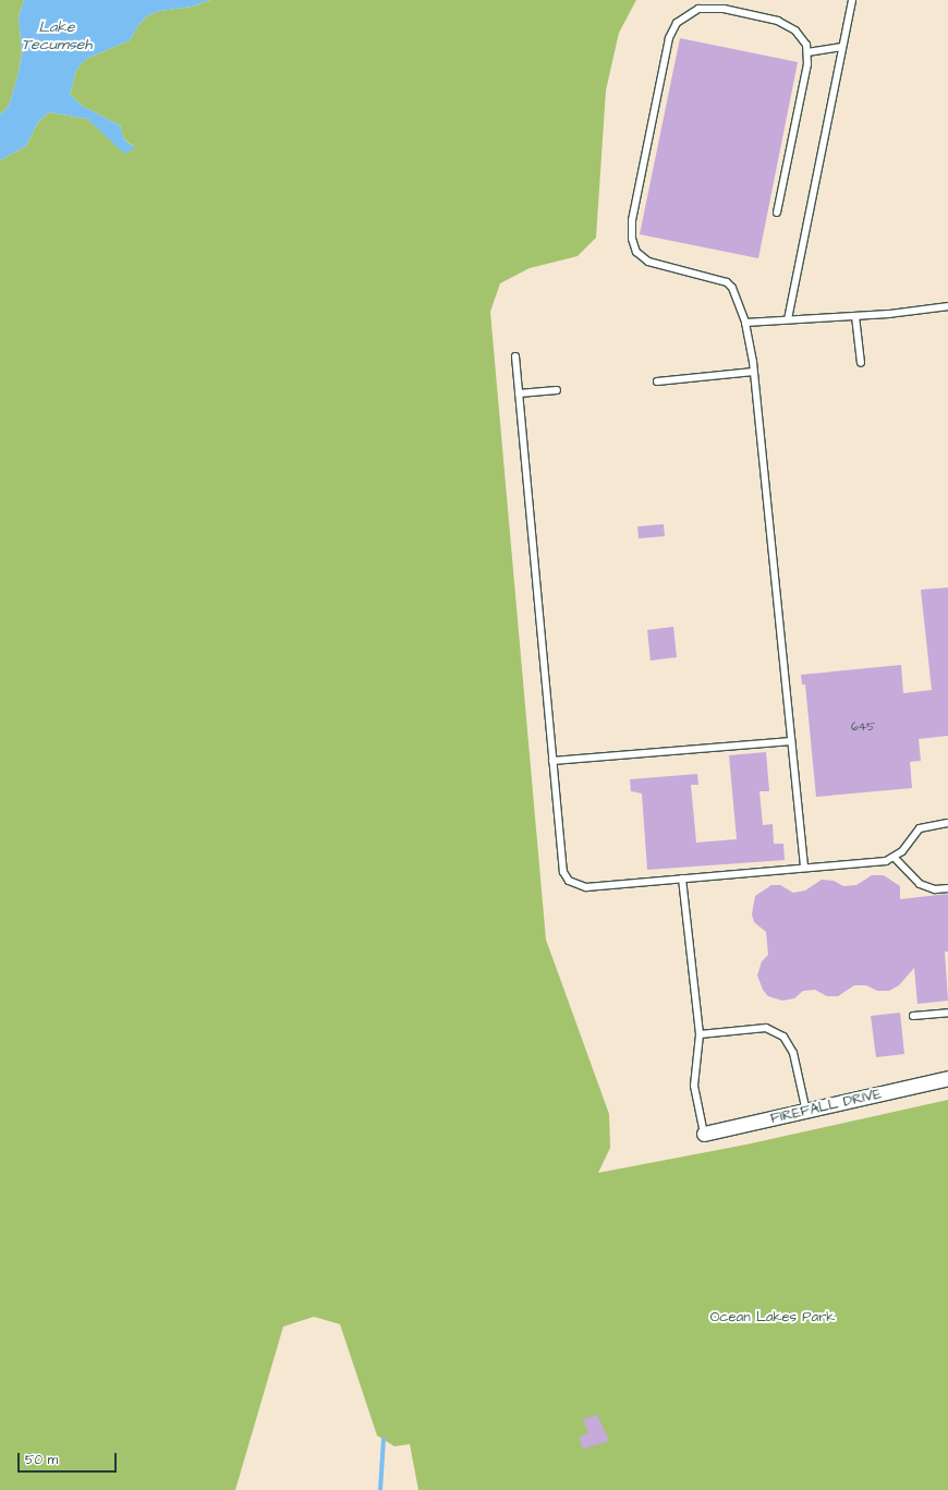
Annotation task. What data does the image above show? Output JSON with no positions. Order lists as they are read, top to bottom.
{
  "streets": {
    "street": ["FIREFALL DRIVE"]
  },
  "water": ["Lake Tecumseh"],
  "parks": ["Ocean Lakes Park"],
  "house_numbers": ["645"],
  "scale_bar": "50 m"
}
